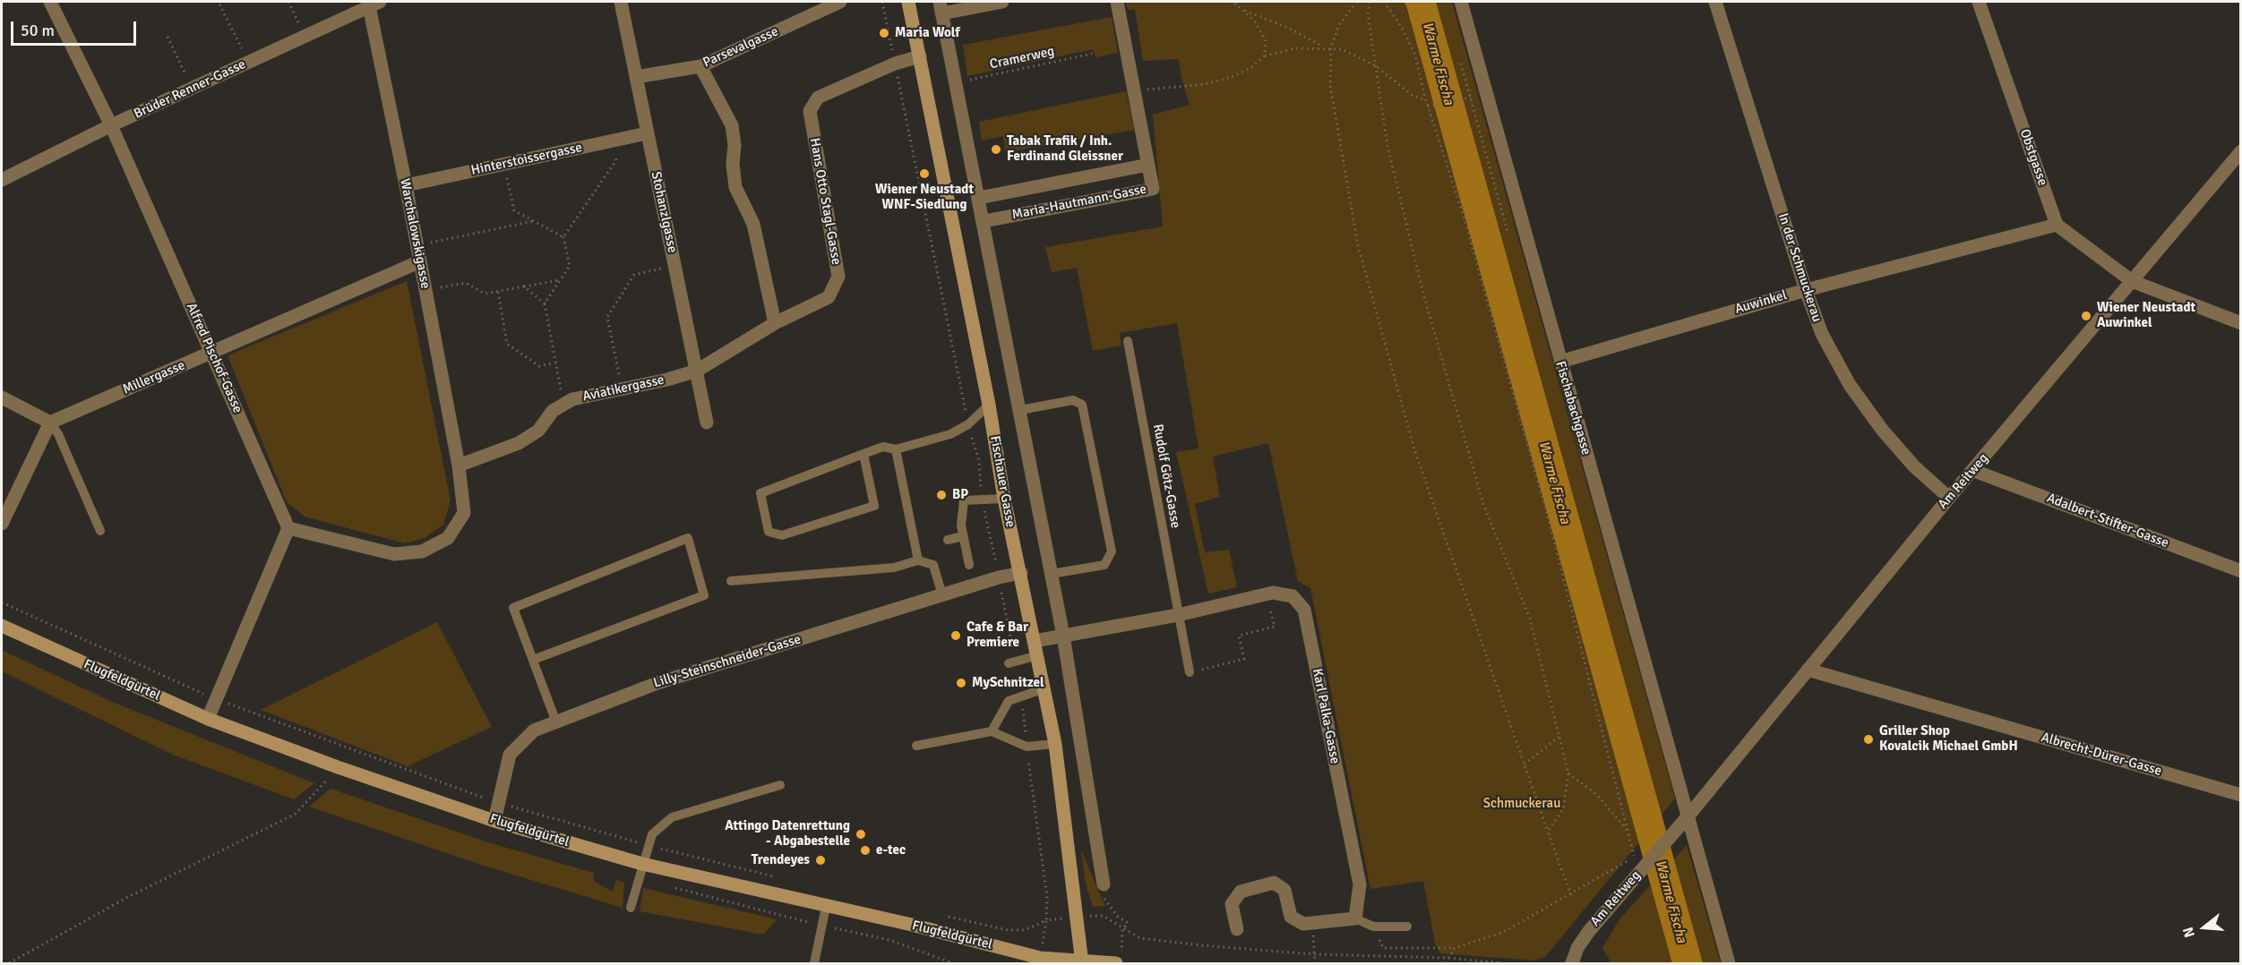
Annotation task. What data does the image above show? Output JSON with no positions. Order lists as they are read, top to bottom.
{
  "streets": {
    "street": [
      "Parsevalgasse",
      "Brüder Renner-Gasse",
      "Obstgasse",
      "Hinterstoissergasse",
      "Hans Otto Stagl-Gasse",
      "Maria-Hautmann-Gasse",
      "Stohanzlgasse",
      "Warchalowskigasse",
      "In der Schmuckerau",
      "Auwinkel",
      "Alfred Pischof-Gasse",
      "Millergasse",
      "Aviatikergasse",
      "Fischabachgasse",
      "Fischauer Gasse",
      "Am Reitweg",
      "Adalbert-Stifter-Gasse",
      "Lilly-Steinschneider-Gasse",
      "Flugfeldgürtel",
      "Karl Palka-Gasse",
      "Albrecht-Dürer-Gasse"
    ],
    "lane": ["Rudolf Götz-Gasse"],
    "path": ["Cramerweg"]
  },
  "crossings": [
    ["Parsevalgasse", "Stohanzlgasse"],
    ["Brüder Renner-Gasse", "Warchalowskigasse"],
    ["Brüder Renner-Gasse", "Alfred Pischof-Gasse"],
    ["Obstgasse", "Auwinkel"],
    ["Hinterstoissergasse", "Stohanzlgasse"],
    ["Hinterstoissergasse", "Warchalowskigasse"],
    ["Hans Otto Stagl-Gasse", "Stohanzlgasse"],
    ["Hans Otto Stagl-Gasse", "Aviatikergasse"],
    ["Hans Otto Stagl-Gasse", "Fischauer Gasse"],
    ["Stohanzlgasse", "Aviatikergasse"],
    ["Warchalowskigasse", "Millergasse"],
    ["Warchalowskigasse", "Aviatikergasse"],
    ["In der Schmuckerau", "Auwinkel"],
    ["In der Schmuckerau", "Am Reitweg"],
    ["Auwinkel", "Fischabachgasse"],
    ["Alfred Pischof-Gasse", "Millergasse"],
    ["Fischabachgasse", "Am Reitweg"],
    ["Rudolf Götz-Gasse", "Karl Palka-Gasse"],
    ["Fischauer Gasse", "Lilly-Steinschneider-Gasse"],
    ["Fischauer Gasse", "Flugfeldgürtel"],
    ["Fischauer Gasse", "Karl Palka-Gasse"],
    ["Am Reitweg", "Adalbert-Stifter-Gasse"],
    ["Am Reitweg", "Albrecht-Dürer-Gasse"],
    ["Lilly-Steinschneider-Gasse", "Flugfeldgürtel"]
  ],
  "water": ["Warme Fischa"],
  "parks": ["Schmuckerau"],
  "places": [
    "Maria Wolf",
    "Tabak Trafik / Inh. Ferdinand Gleissner",
    "Wiener Neustadt WNF-Siedlung",
    "Wiener Neustadt Auwinkel",
    "BP",
    "Cafe & Bar Premiere",
    "MySchnitzel",
    "Griller Shop Kovalcik Michael GmbH",
    "Attingo Datenrettung - Abgabestelle",
    "e-tec",
    "Trendeyes"
  ],
  "scale_bar": "50 m",
  "north": "left"
}
